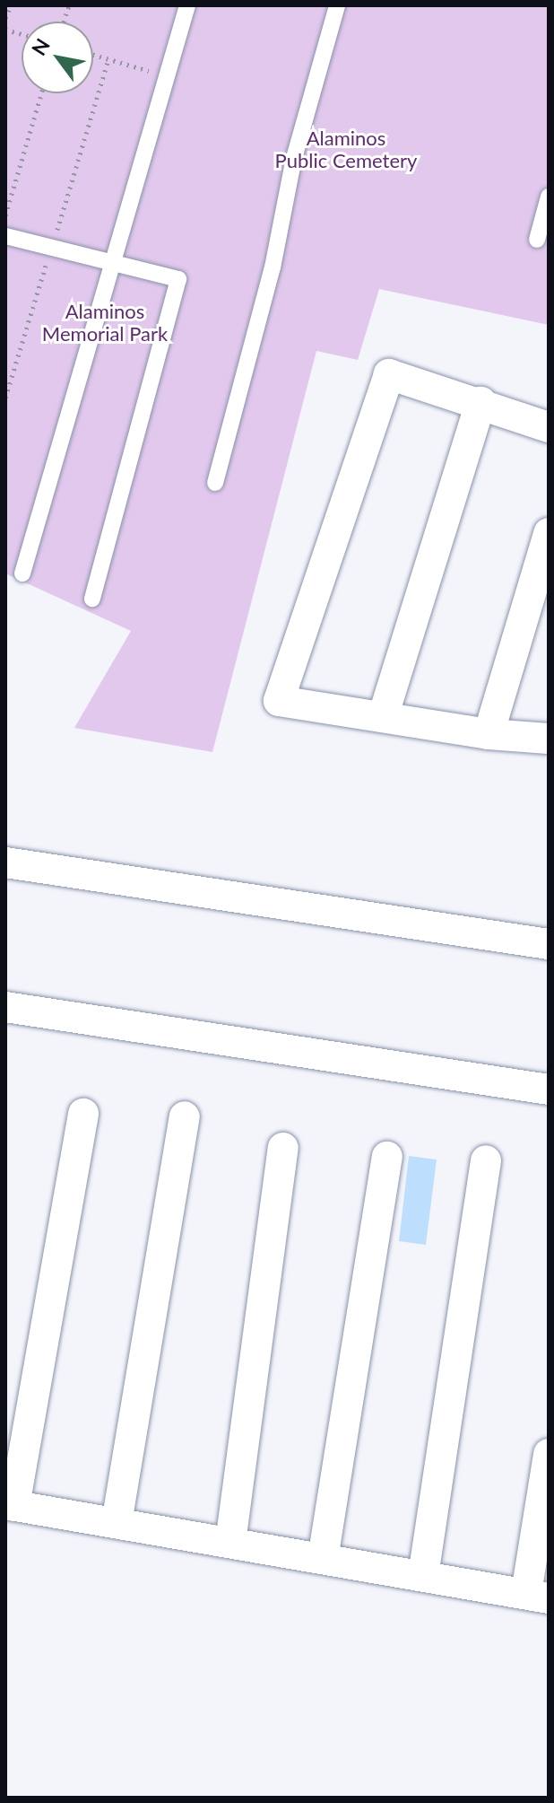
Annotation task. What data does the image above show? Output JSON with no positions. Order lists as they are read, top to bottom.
{
  "parks": ["Alaminos Public Cemetery", "Alaminos Memorial Park"],
  "north": "top left"
}
